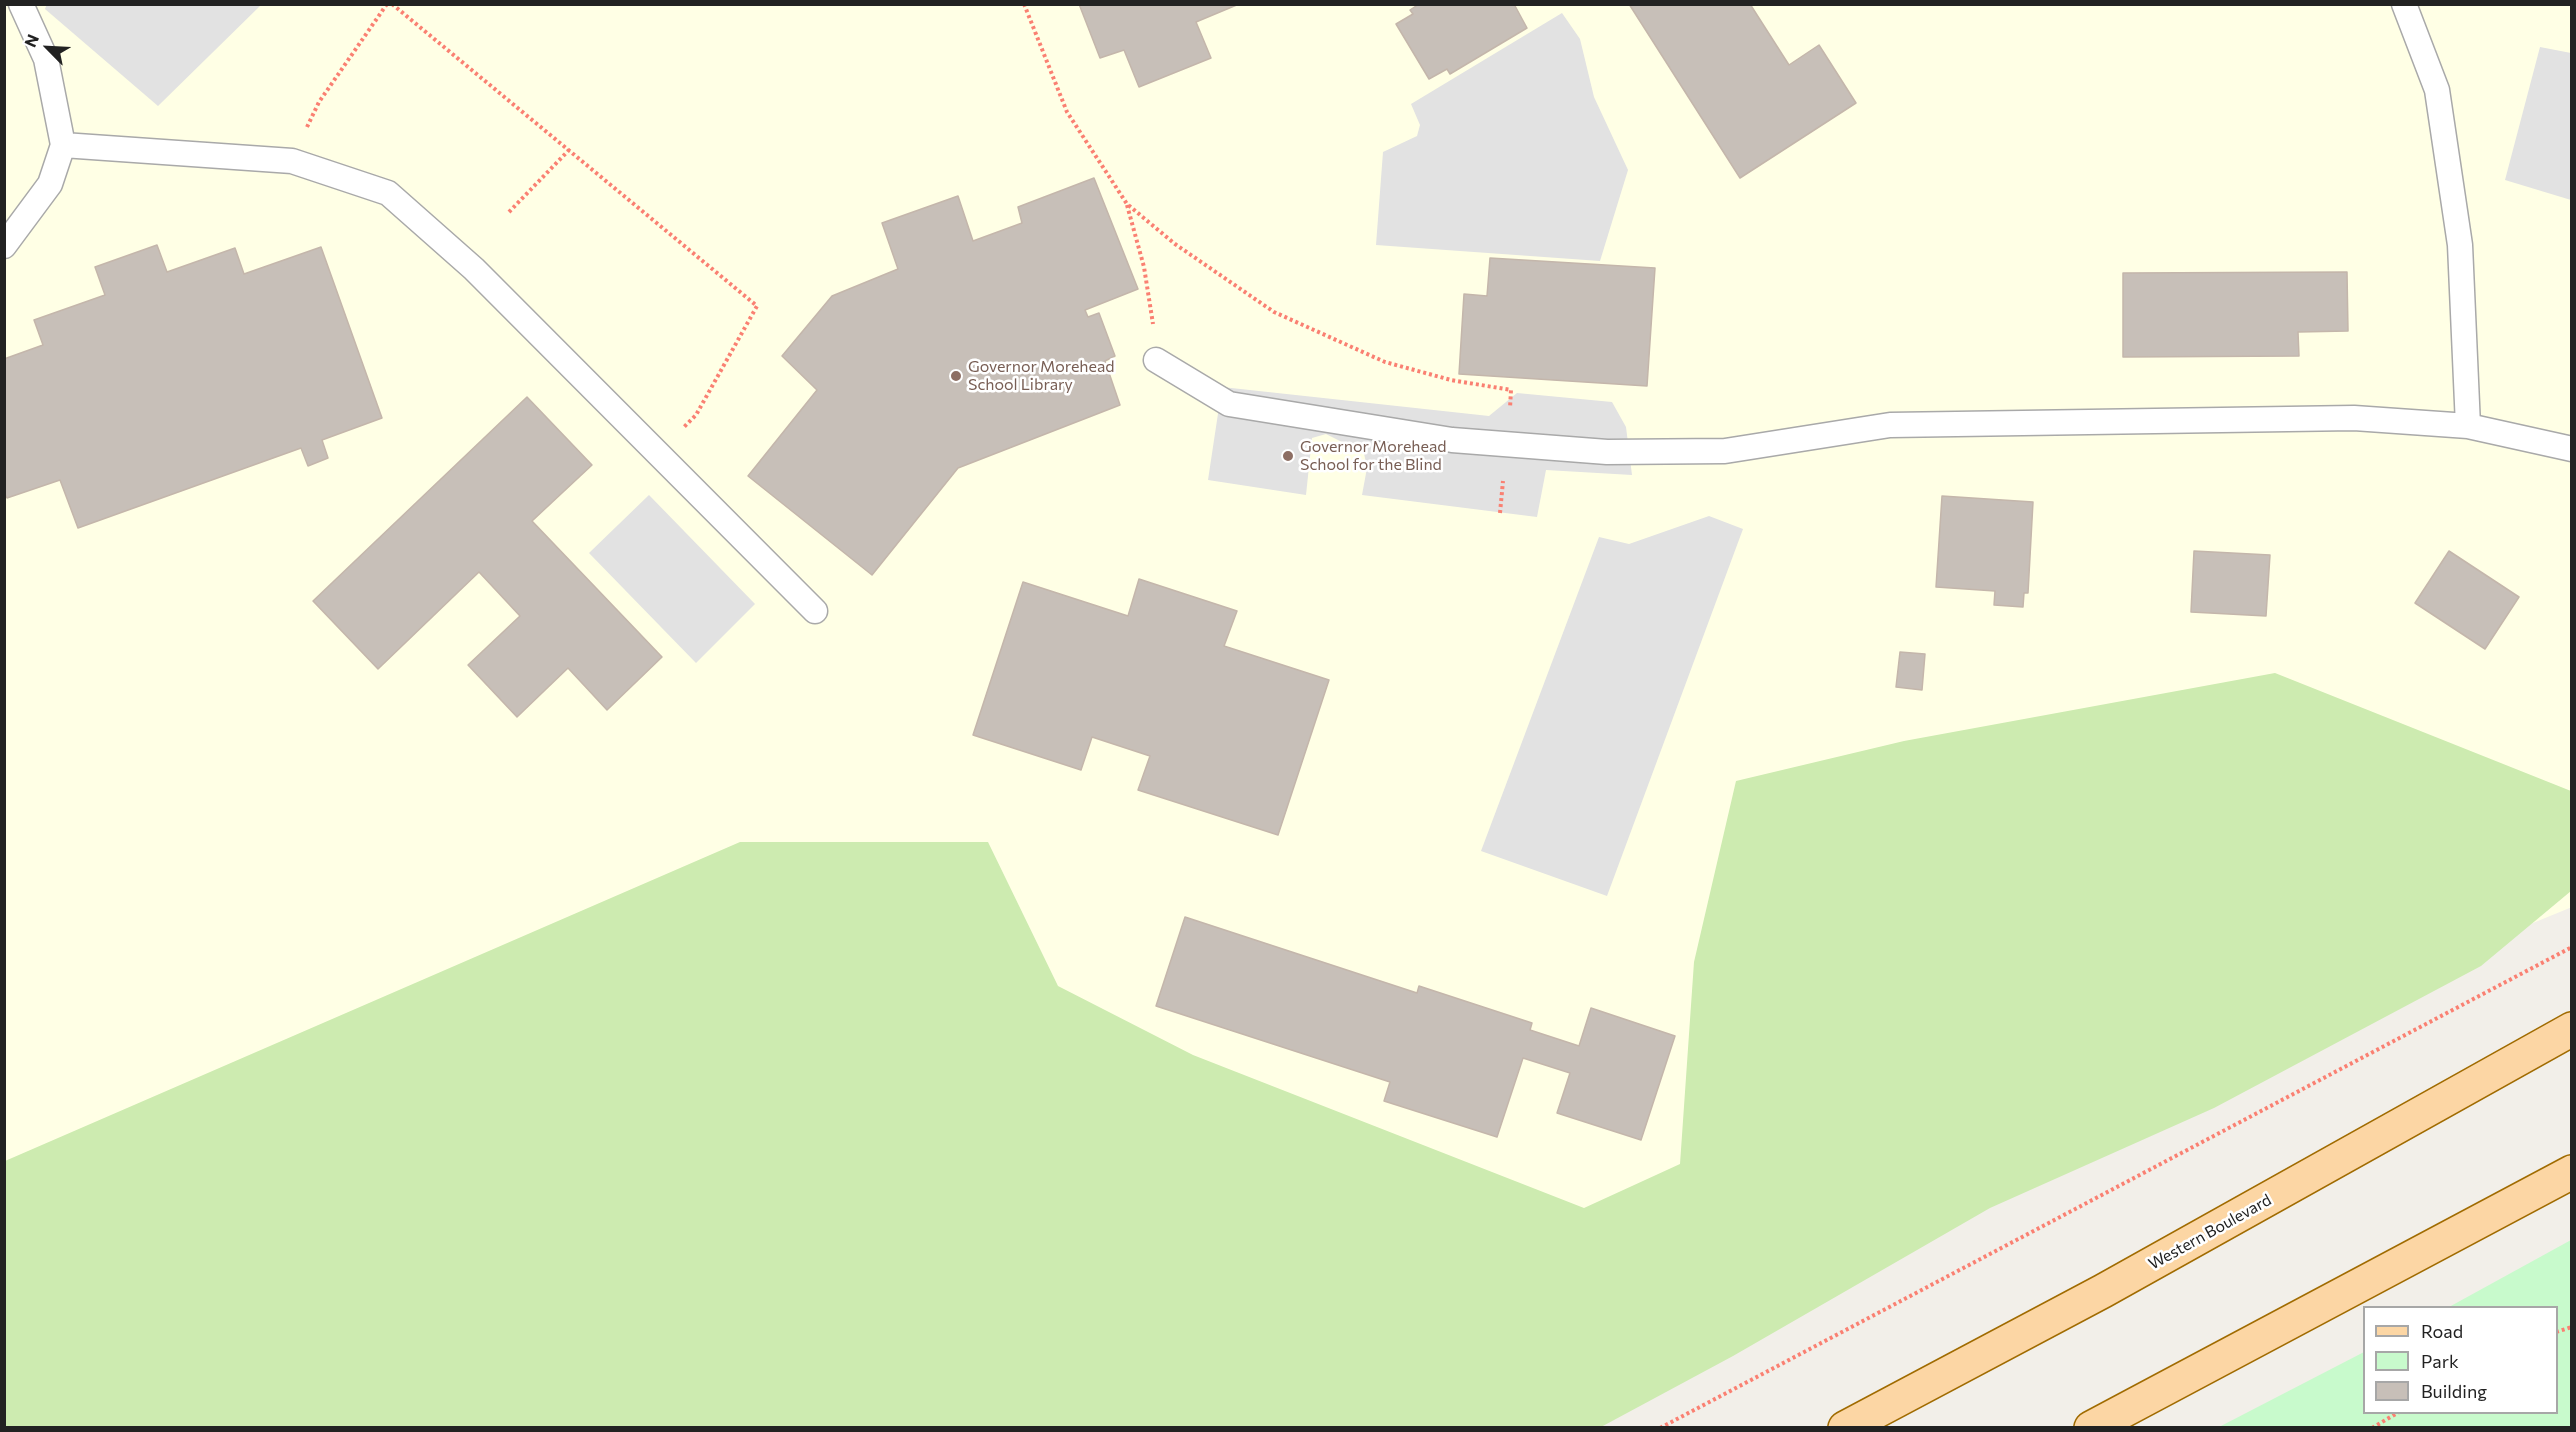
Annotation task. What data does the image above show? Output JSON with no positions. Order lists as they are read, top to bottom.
{
  "streets": {
    "main road": ["Western Boulevard"]
  },
  "places": ["Governor Morehead School Library", "Governor Morehead School for the Blind"],
  "legend": ["Road", "Park", "Building"],
  "north": "top left"
}
